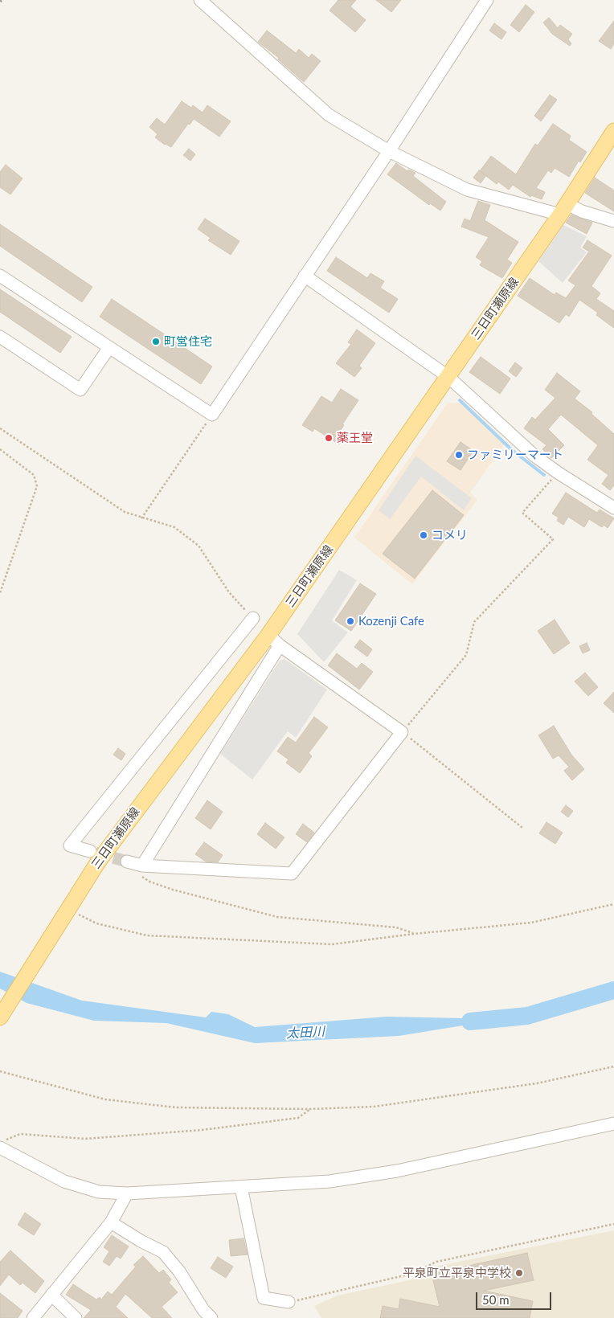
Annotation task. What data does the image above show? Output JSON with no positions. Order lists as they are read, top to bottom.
{
  "streets": {
    "main road": ["三日町瀬原線"]
  },
  "water": ["太田川"],
  "places": [
    "町営住宅",
    "薬王堂",
    "ファミリーマート",
    "コメリ",
    "Kozenji Cafe",
    "平泉町立平泉中学校"
  ],
  "scale_bar": "50 m"
}
